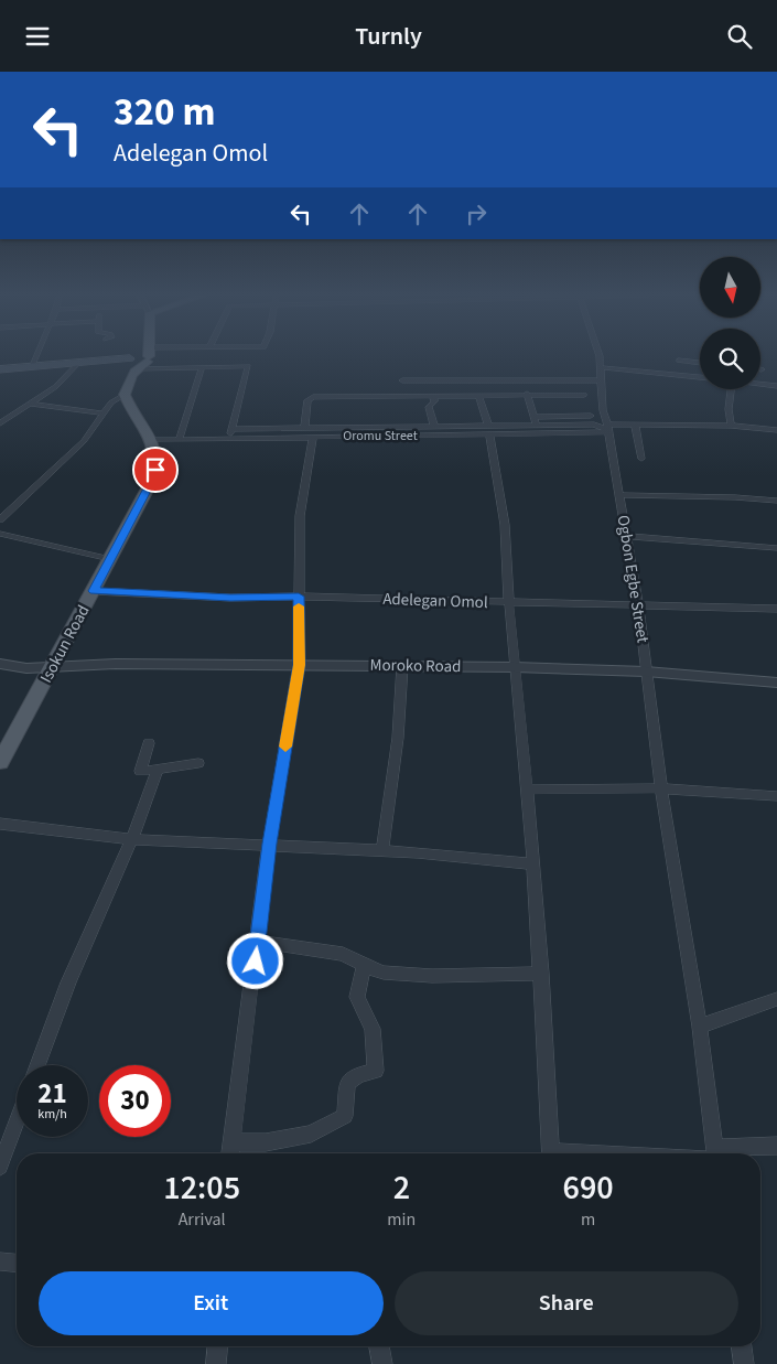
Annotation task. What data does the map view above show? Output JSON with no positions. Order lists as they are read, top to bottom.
{
  "streets": {
    "main road": ["Isokun Road"],
    "street": [
      "Oromu Street",
      "Ogbon Egbe Street",
      "Adelegan Omol",
      "Moroko Road"
    ]
  },
  "crossings": [
    ["Oromu Street", "Ogbon Egbe Street"],
    ["Oromu Street", "Isokun Road"],
    ["Ogbon Egbe Street", "Adelegan Omol"],
    ["Ogbon Egbe Street", "Moroko Road"],
    ["Adelegan Omol", "Isokun Road"],
    ["Isokun Road", "Moroko Road"]
  ],
  "north": "bottom",
  "page": {
    "header": "Turnly",
    "turn": ["320 m", "Adelegan Omol"],
    "speed": "21 km/h",
    "limit": "30",
    "eta": [
      "12:05",
      "Arrival",
      "2",
      "min",
      "690",
      "m"
    ],
    "buttons": ["Exit", "Share"]
  }
}
